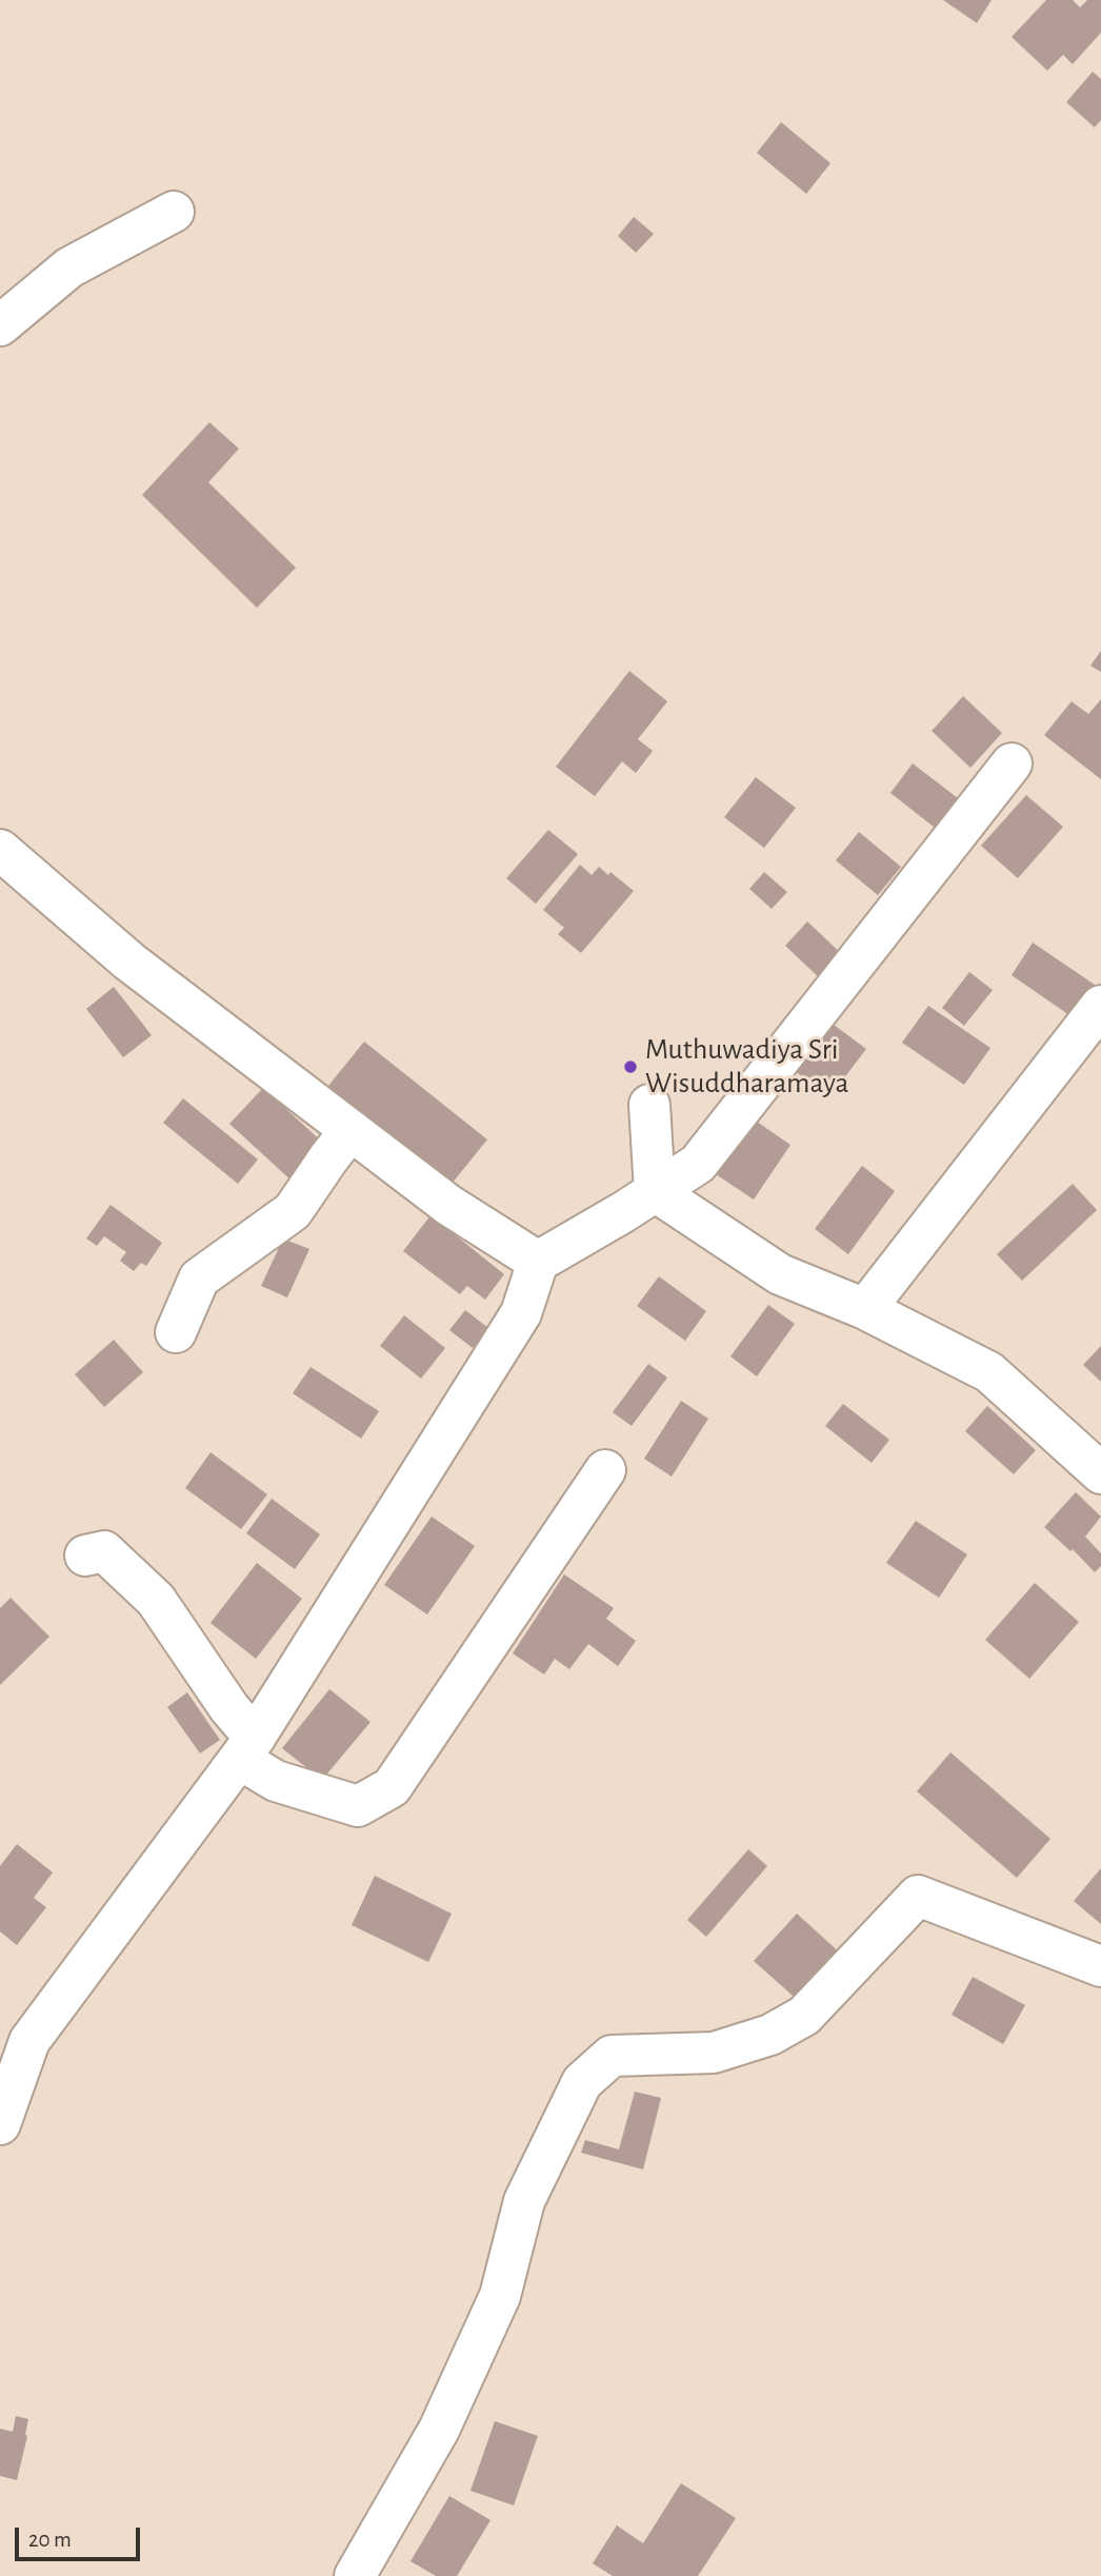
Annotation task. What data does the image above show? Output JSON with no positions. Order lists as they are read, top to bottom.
{
  "places": ["Muthuwadiya Sri Wisuddharamaya"],
  "scale_bar": "20 m"
}
